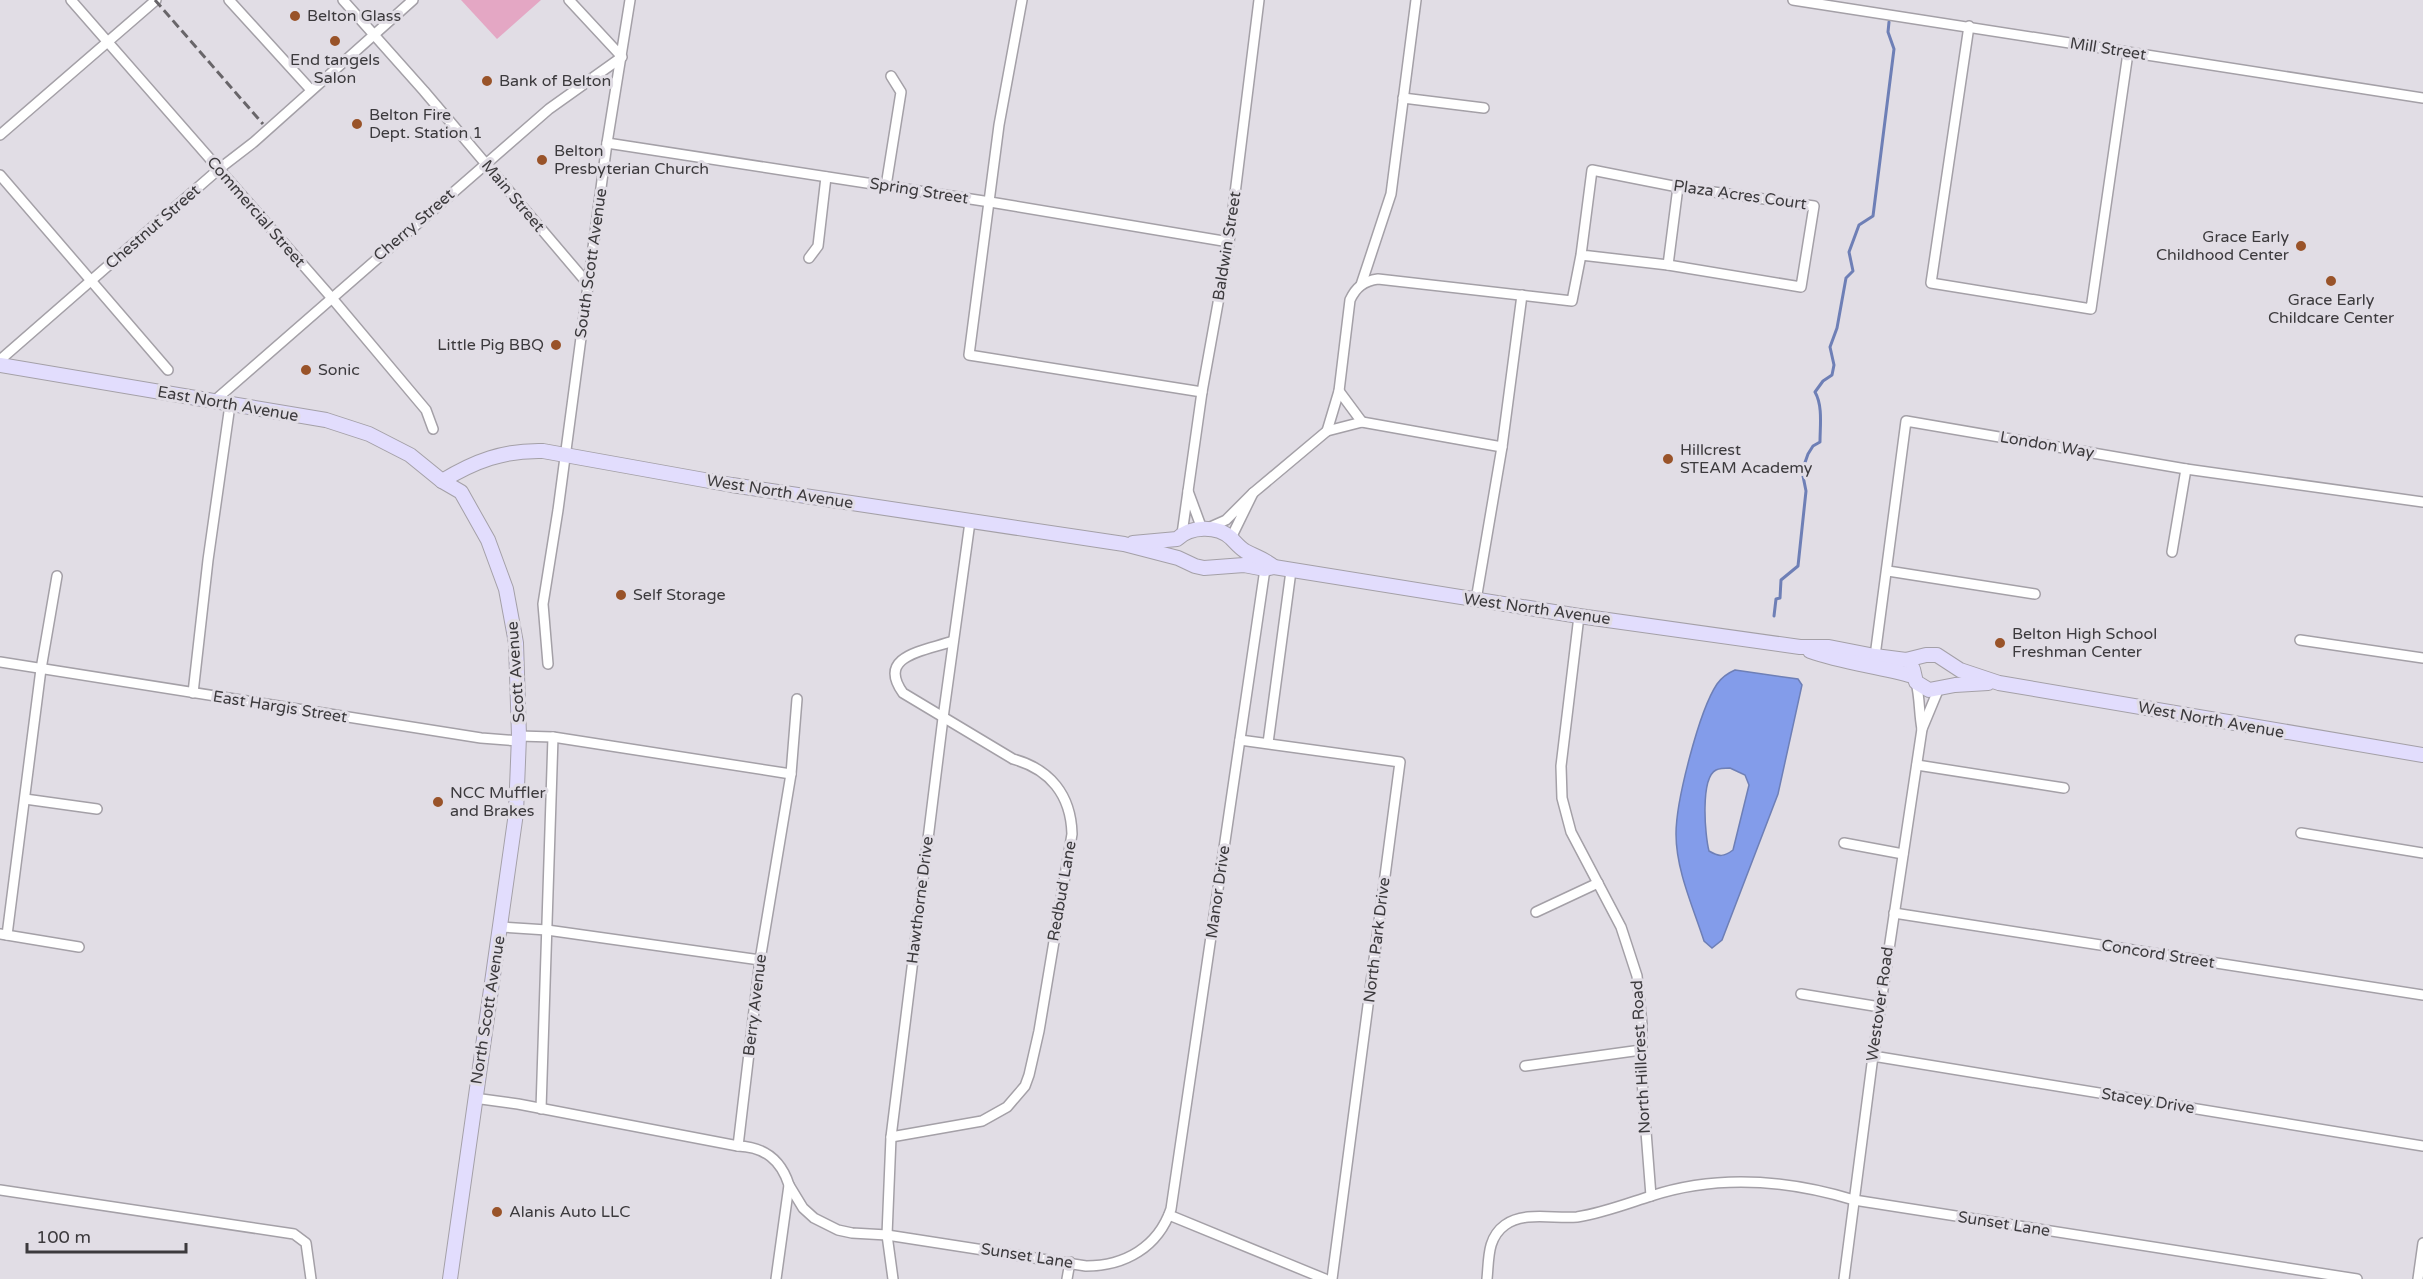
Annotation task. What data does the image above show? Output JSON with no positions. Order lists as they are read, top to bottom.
{
  "streets": {
    "main road": [
      "East North Avenue",
      "West North Avenue",
      "Scott Avenue",
      "North Scott Avenue"
    ],
    "street": [
      "Mill Street",
      "Spring Street",
      "Plaza Acres Court",
      "Main Street",
      "Commercial Street",
      "Cherry Street",
      "Chestnut Street",
      "Baldwin Street",
      "South Scott Avenue",
      "London Way",
      "East Hargis Street",
      "Redbud Lane",
      "Manor Drive",
      "Hawthorne Drive",
      "North Park Drive",
      "Concord Street",
      "Westover Road",
      "Berry Avenue",
      "North Hillcrest Road",
      "Stacey Drive",
      "Sunset Lane"
    ]
  },
  "crossings": [
    ["Spring Street", "Baldwin Street"],
    ["Spring Street", "South Scott Avenue"],
    ["Main Street", "Cherry Street"],
    ["Main Street", "Chestnut Street"],
    ["Main Street", "South Scott Avenue"],
    ["Commercial Street", "Cherry Street"],
    ["Commercial Street", "Chestnut Street"],
    ["Cherry Street", "South Scott Avenue"],
    ["Cherry Street", "East North Avenue"],
    ["Baldwin Street", "West North Avenue"],
    ["South Scott Avenue", "West North Avenue"],
    ["East North Avenue", "West North Avenue"],
    ["East North Avenue", "Scott Avenue"],
    ["London Way", "West North Avenue"],
    ["West North Avenue", "Scott Avenue"],
    ["West North Avenue", "Manor Drive"],
    ["West North Avenue", "Hawthorne Drive"],
    ["West North Avenue", "Westover Road"],
    ["West North Avenue", "North Hillcrest Road"],
    ["Scott Avenue", "East Hargis Street"],
    ["Scott Avenue", "North Scott Avenue"],
    ["East Hargis Street", "Berry Avenue"],
    ["East Hargis Street", "North Scott Avenue"],
    ["Redbud Lane", "Hawthorne Drive"],
    ["Manor Drive", "North Park Drive"],
    ["Manor Drive", "Sunset Lane"],
    ["Hawthorne Drive", "Sunset Lane"],
    ["Concord Street", "Westover Road"],
    ["Westover Road", "Stacey Drive"],
    ["Westover Road", "Sunset Lane"],
    ["North Hillcrest Road", "Sunset Lane"]
  ],
  "places": [
    "Belton Glass",
    "End tangels Salon",
    "Bank of Belton",
    "Belton Fire Dept. Station 1",
    "Belton Presbyterian Church",
    "Grace Early Childhood Center",
    "Grace Early Childcare Center",
    "Little Pig BBQ",
    "Sonic",
    "Hillcrest STEAM Academy",
    "Self Storage",
    "Belton High School Freshman Center",
    "NCC Muffler and Brakes",
    "Alanis Auto LLC"
  ],
  "scale_bar": "100 m"
}
